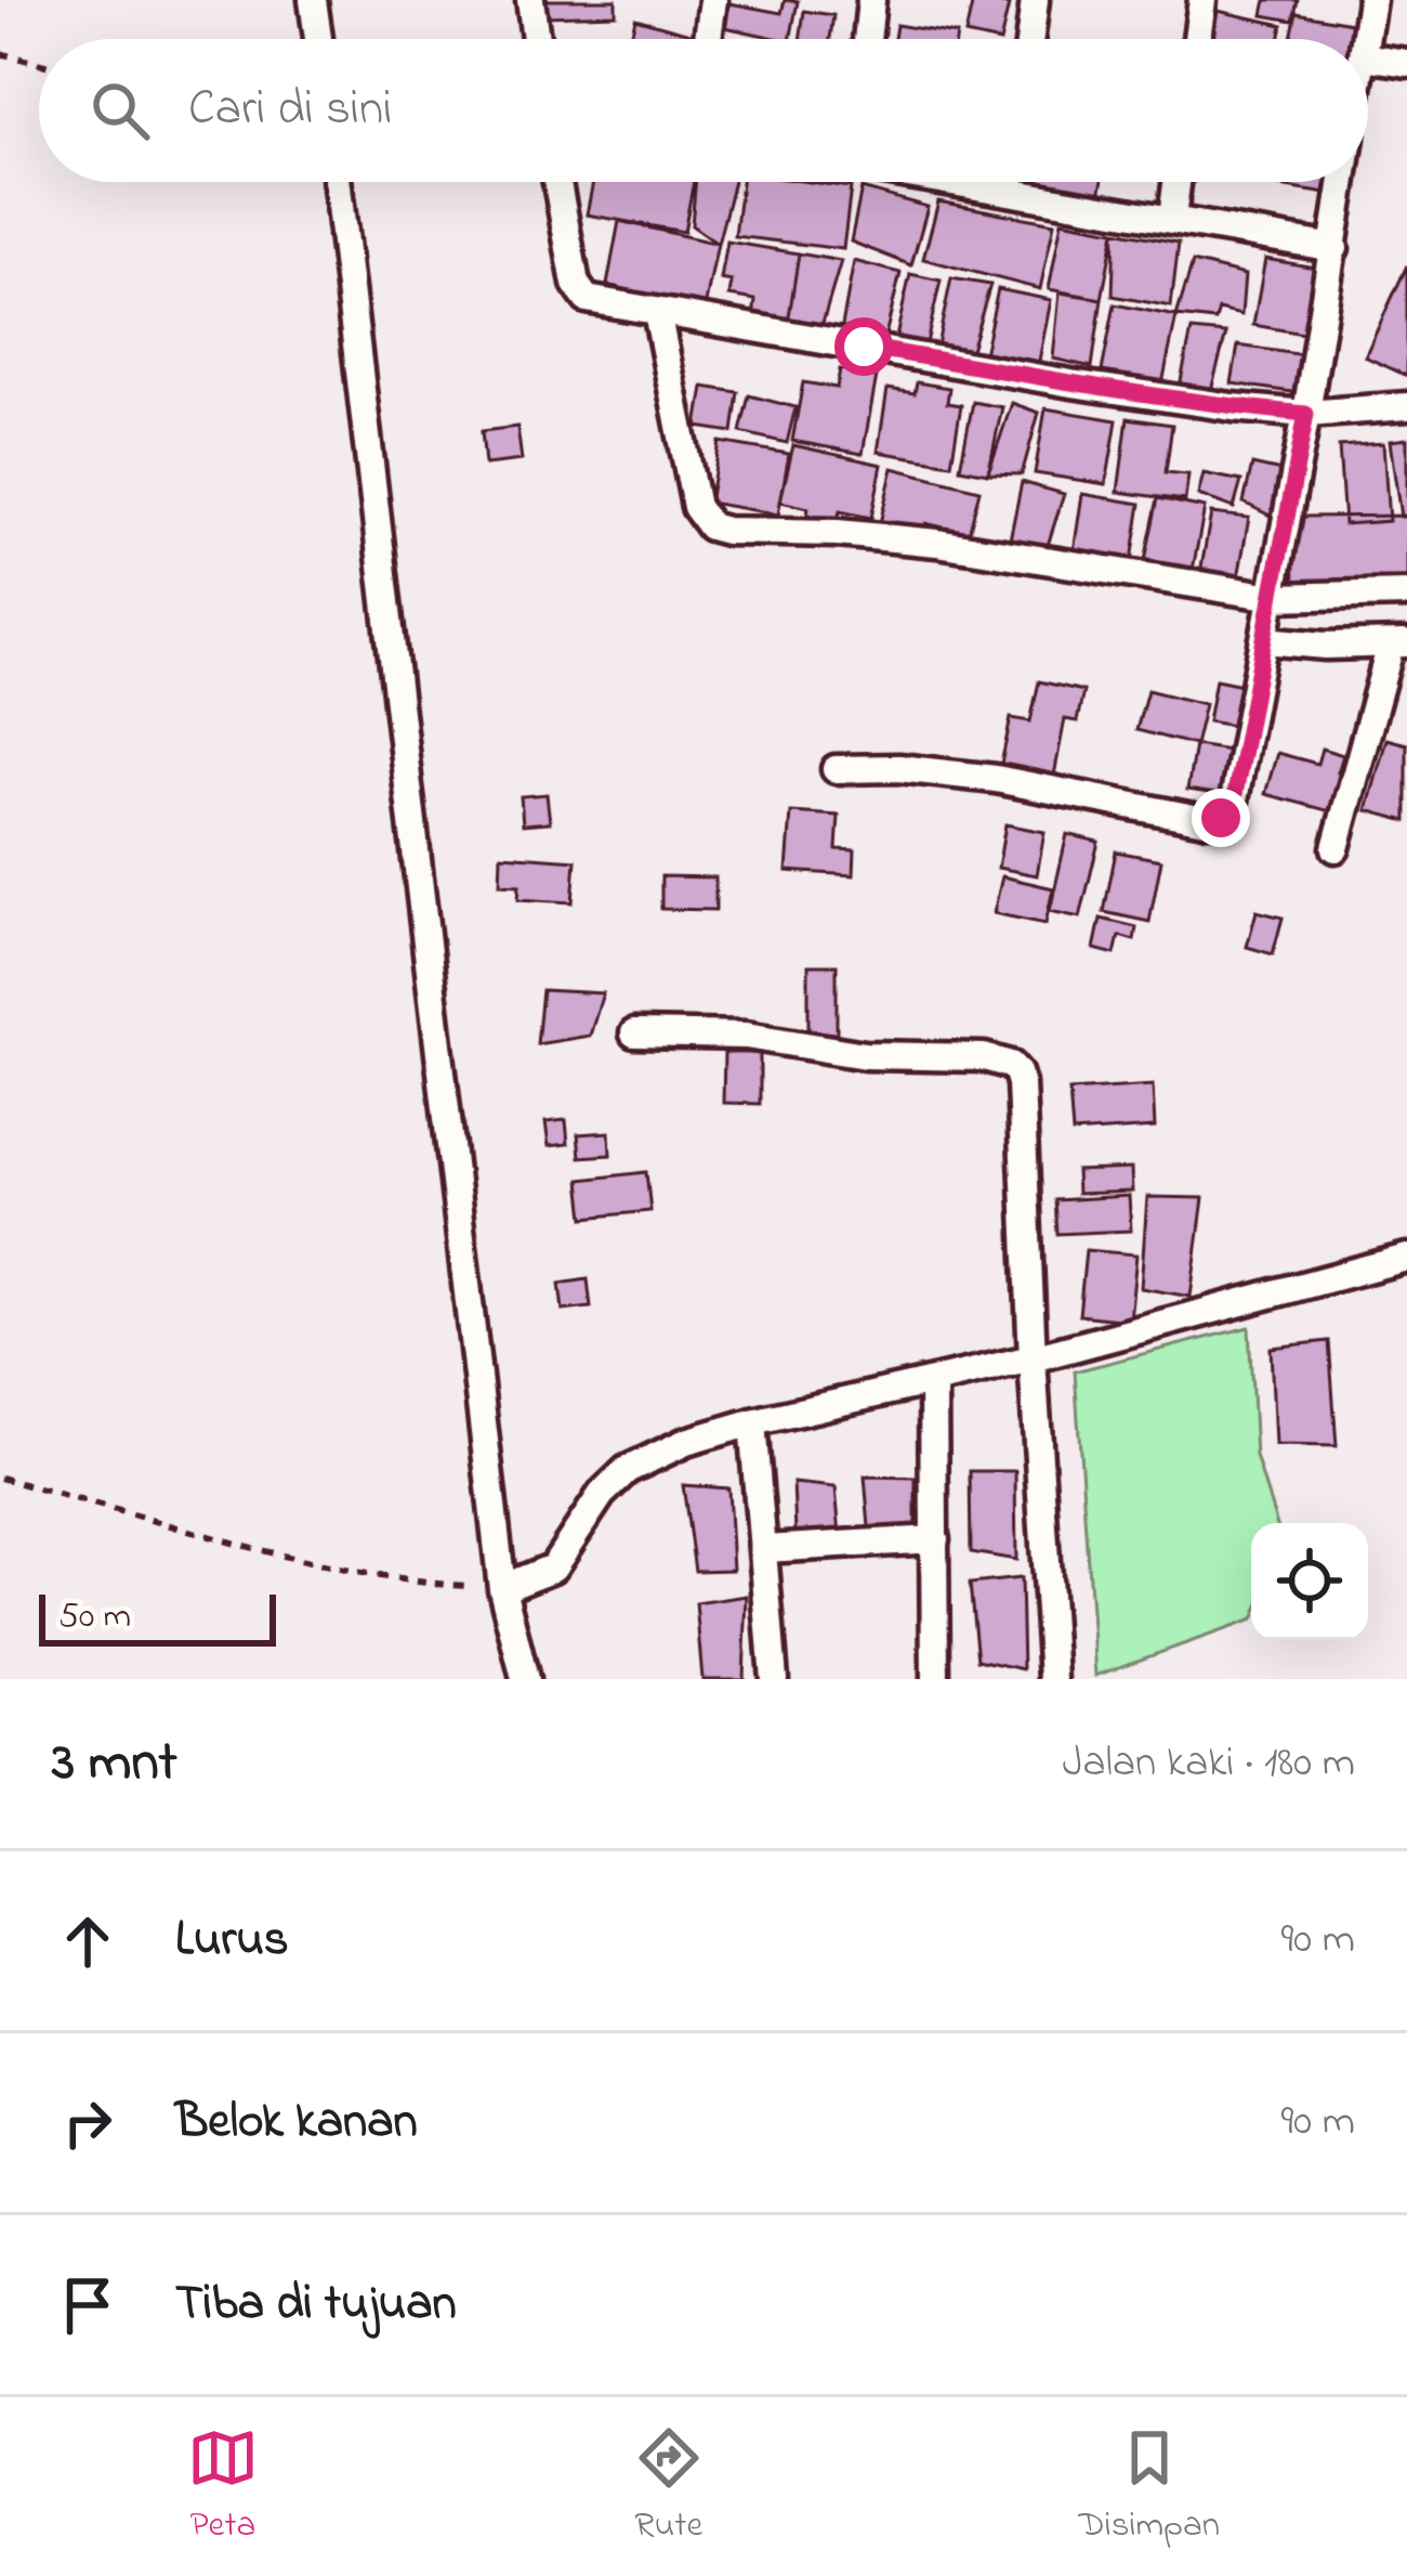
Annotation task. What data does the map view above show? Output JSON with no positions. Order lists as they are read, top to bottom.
{
  "scale_bar": "50 m",
  "page": {
    "search": "Cari di sini",
    "scale": "50 m",
    "heading": ["3 mnt", "Jalan kaki · 180 m"],
    "list": [
      ["Lurus", "90 m"],
      ["Belok kanan", "90 m"],
      "Tiba di tujuan"
    ],
    "nav": ["Peta", "Rute", "Disimpan"]
  }
}
